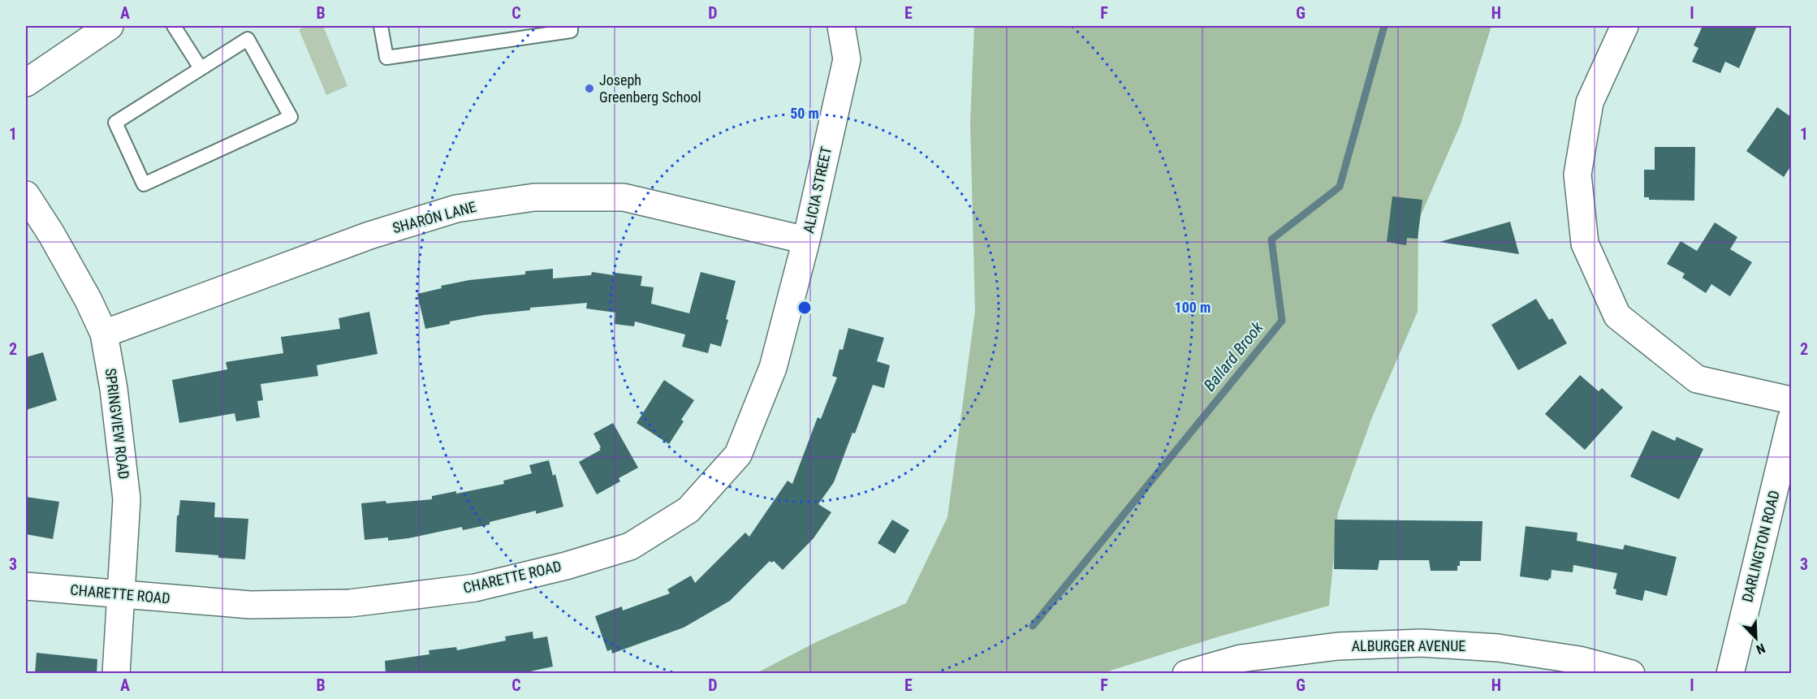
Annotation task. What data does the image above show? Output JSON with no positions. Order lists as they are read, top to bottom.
{
  "streets": {
    "street": [
      "ALICIA STREET",
      "SHARON LANE",
      "SPRINGVIEW ROAD",
      "DARLINGTON ROAD",
      "CHARETTE ROAD",
      "ALBURGER AVENUE"
    ]
  },
  "crossings": [
    ["ALICIA STREET", "SHARON LANE"],
    ["ALICIA STREET", "CHARETTE ROAD"],
    ["SHARON LANE", "SPRINGVIEW ROAD"],
    ["SHARON LANE", "CHARETTE ROAD"],
    ["SPRINGVIEW ROAD", "CHARETTE ROAD"]
  ],
  "water": ["Ballard Brook"],
  "places": ["Joseph Greenberg School"],
  "north": "bottom right",
  "grid": {
    "columns": [
      "A",
      "B",
      "C",
      "D",
      "E",
      "F",
      "G",
      "H",
      "I"
    ],
    "rows": ["1", "2", "3"]
  },
  "rings": ["50 m", "100 m"]
}
